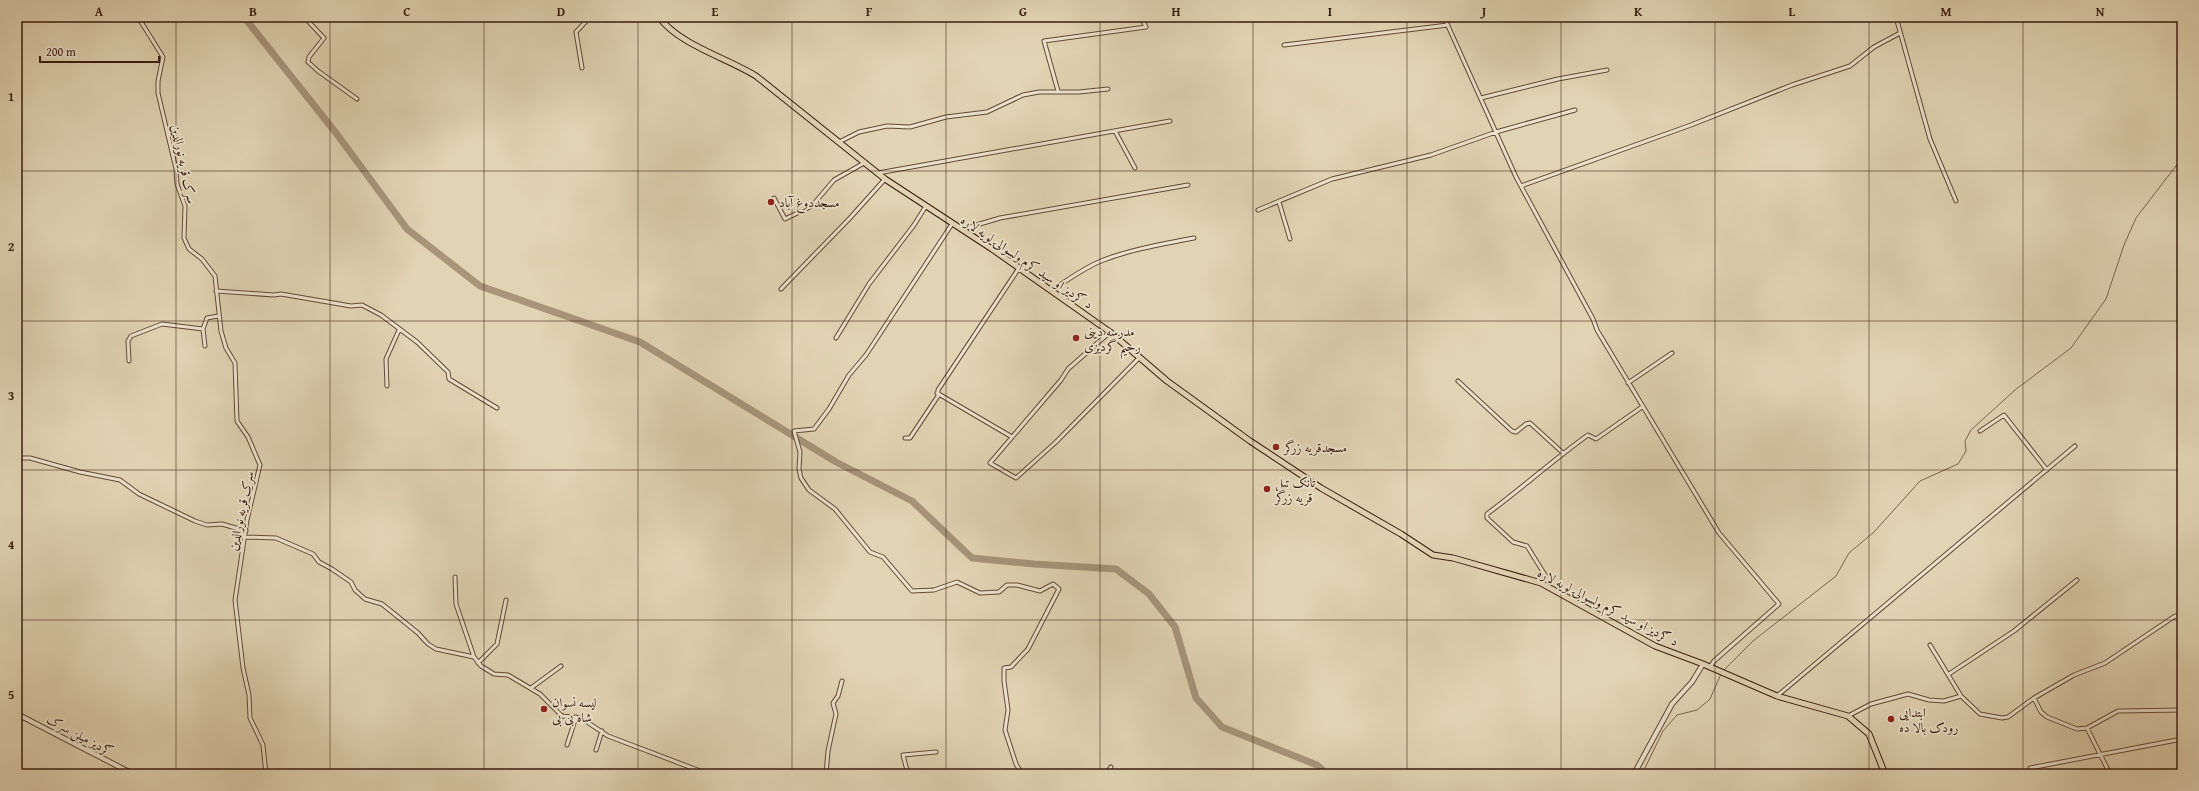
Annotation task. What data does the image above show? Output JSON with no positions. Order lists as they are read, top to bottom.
{
  "streets": {
    "highway": ["د ګردیز او سید کرم ولسوالۍ لویه لاره"],
    "street": ["سرک قریه نورالدین", "ګردیز میلن سرک"]
  },
  "places": [
    "مسجددوغ آباد",
    "مدرسه دینی رحیم گردیزی",
    "مسجدقریه زرگر",
    "تانک تیل قریه زرگر",
    "لیسه نسوان شاه بی بی",
    "ابتدایی رودک بالا ده"
  ],
  "scale_bar": "200 m",
  "grid": {
    "columns": [
      "A",
      "B",
      "C",
      "D",
      "E",
      "F",
      "G",
      "H",
      "I",
      "J",
      "K",
      "L",
      "M",
      "N"
    ],
    "rows": [
      "1",
      "2",
      "3",
      "4",
      "5"
    ]
  }
}
